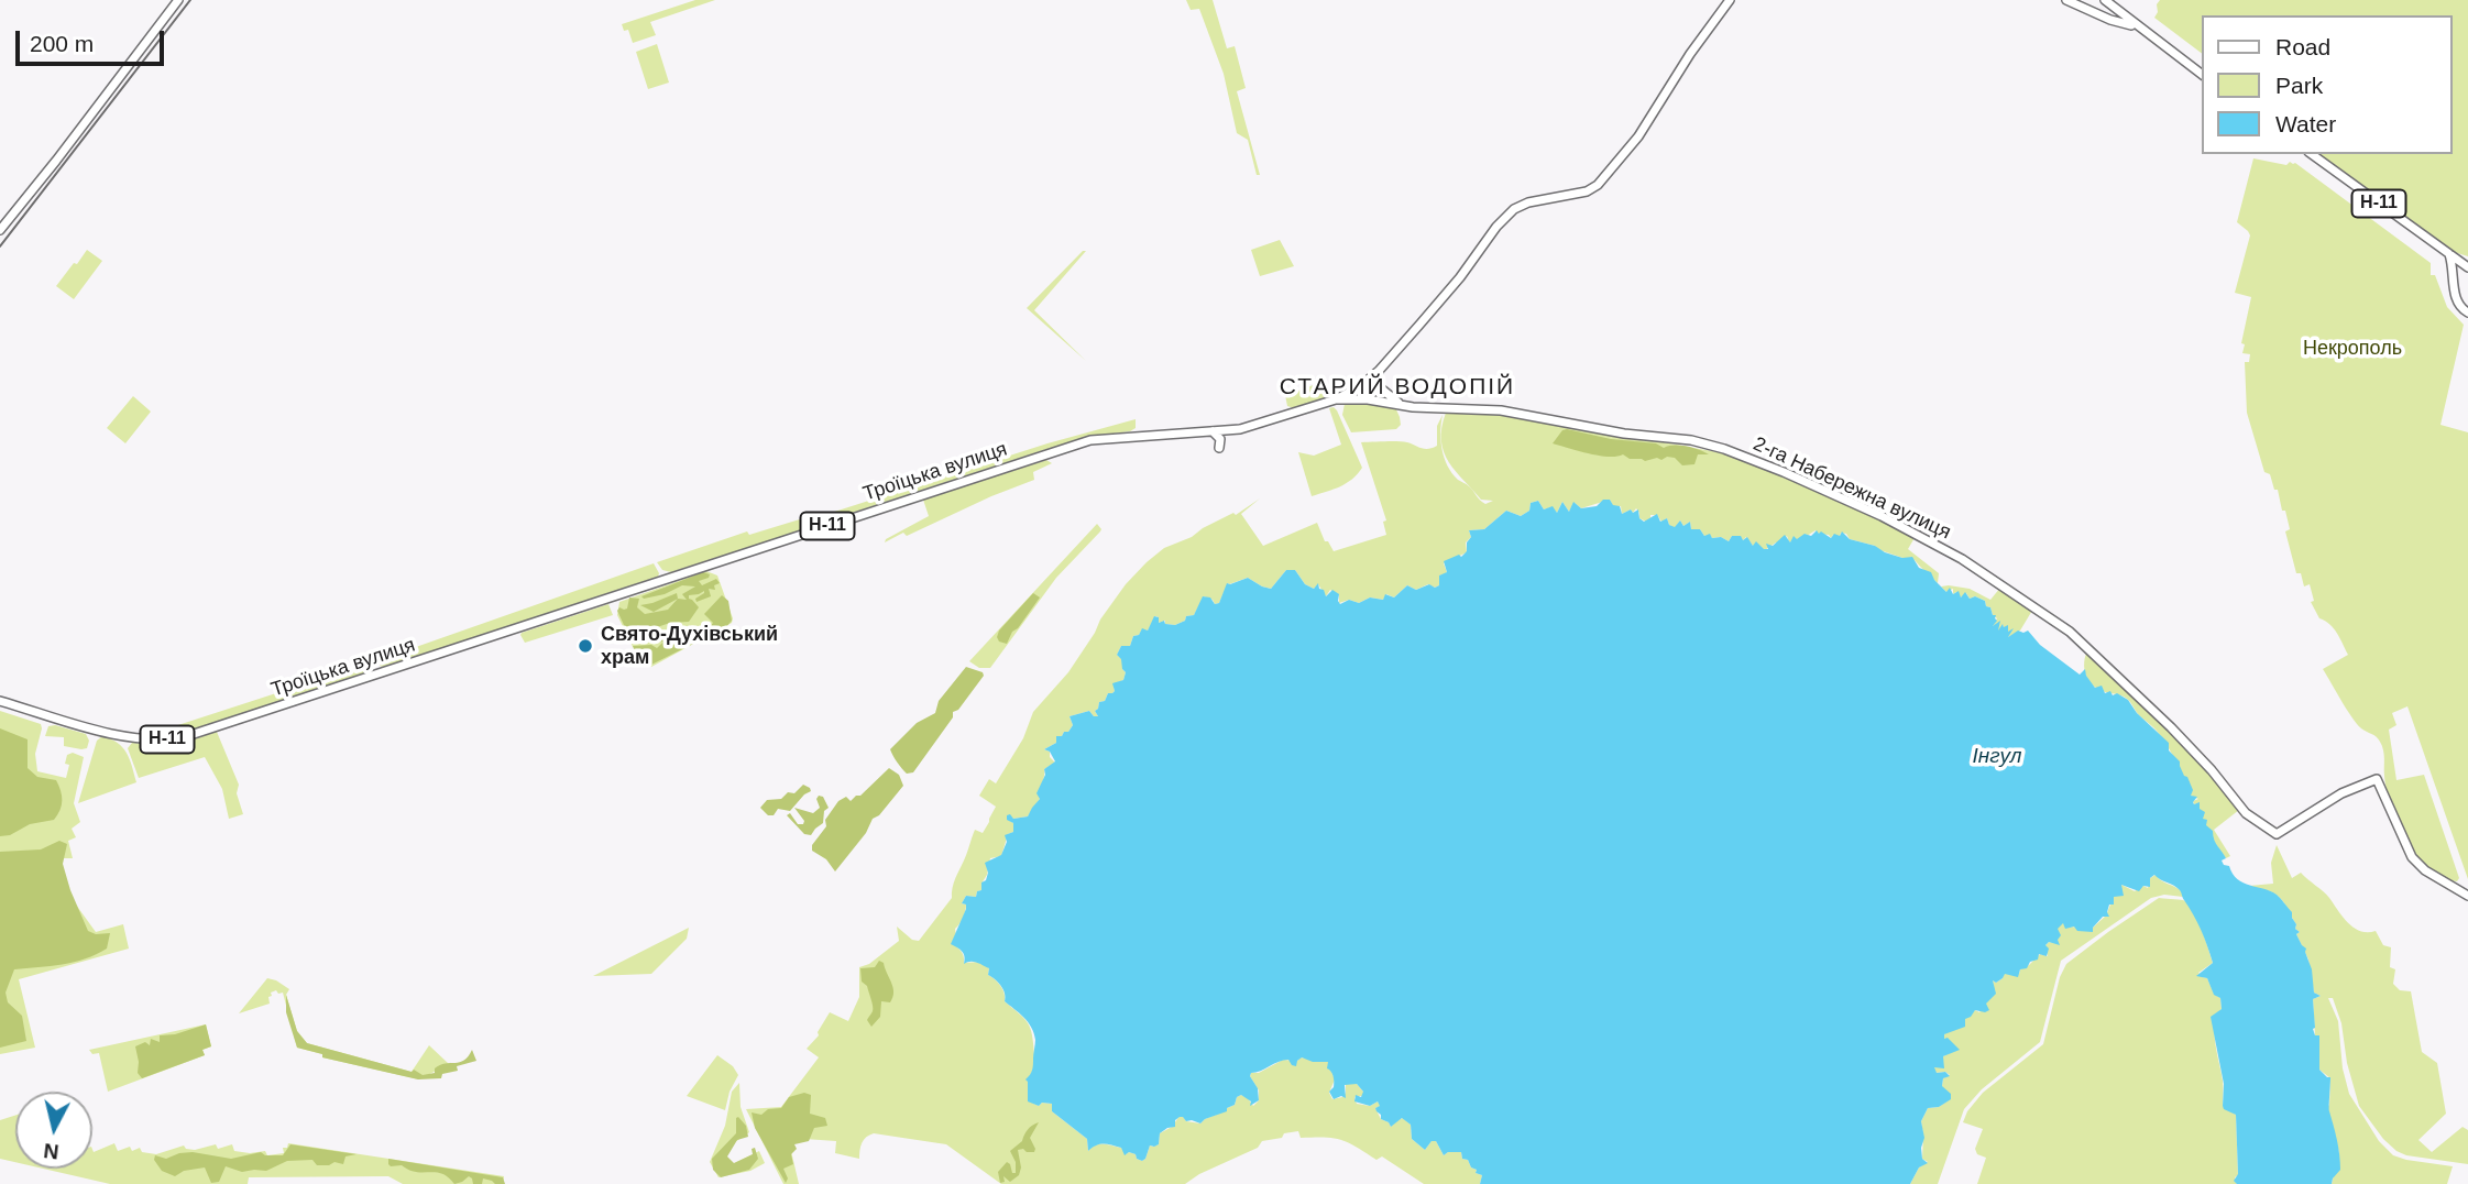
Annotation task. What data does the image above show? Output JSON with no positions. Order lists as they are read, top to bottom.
{
  "streets": {
    "main road": ["Н-11", "Троїцька вулиця", "2-га Набережна вулиця"]
  },
  "crossings": [
    ["Троїцька вулиця", "2-га Набережна вулиця"]
  ],
  "districts": ["СТАРИЙ ВОДОПІЙ"],
  "water": ["Інгул"],
  "parks": ["Некрополь"],
  "places": ["Свято-Духівський храм"],
  "legend": ["Road", "Park", "Water"],
  "scale_bar": "200 m",
  "north": "bottom"
}
